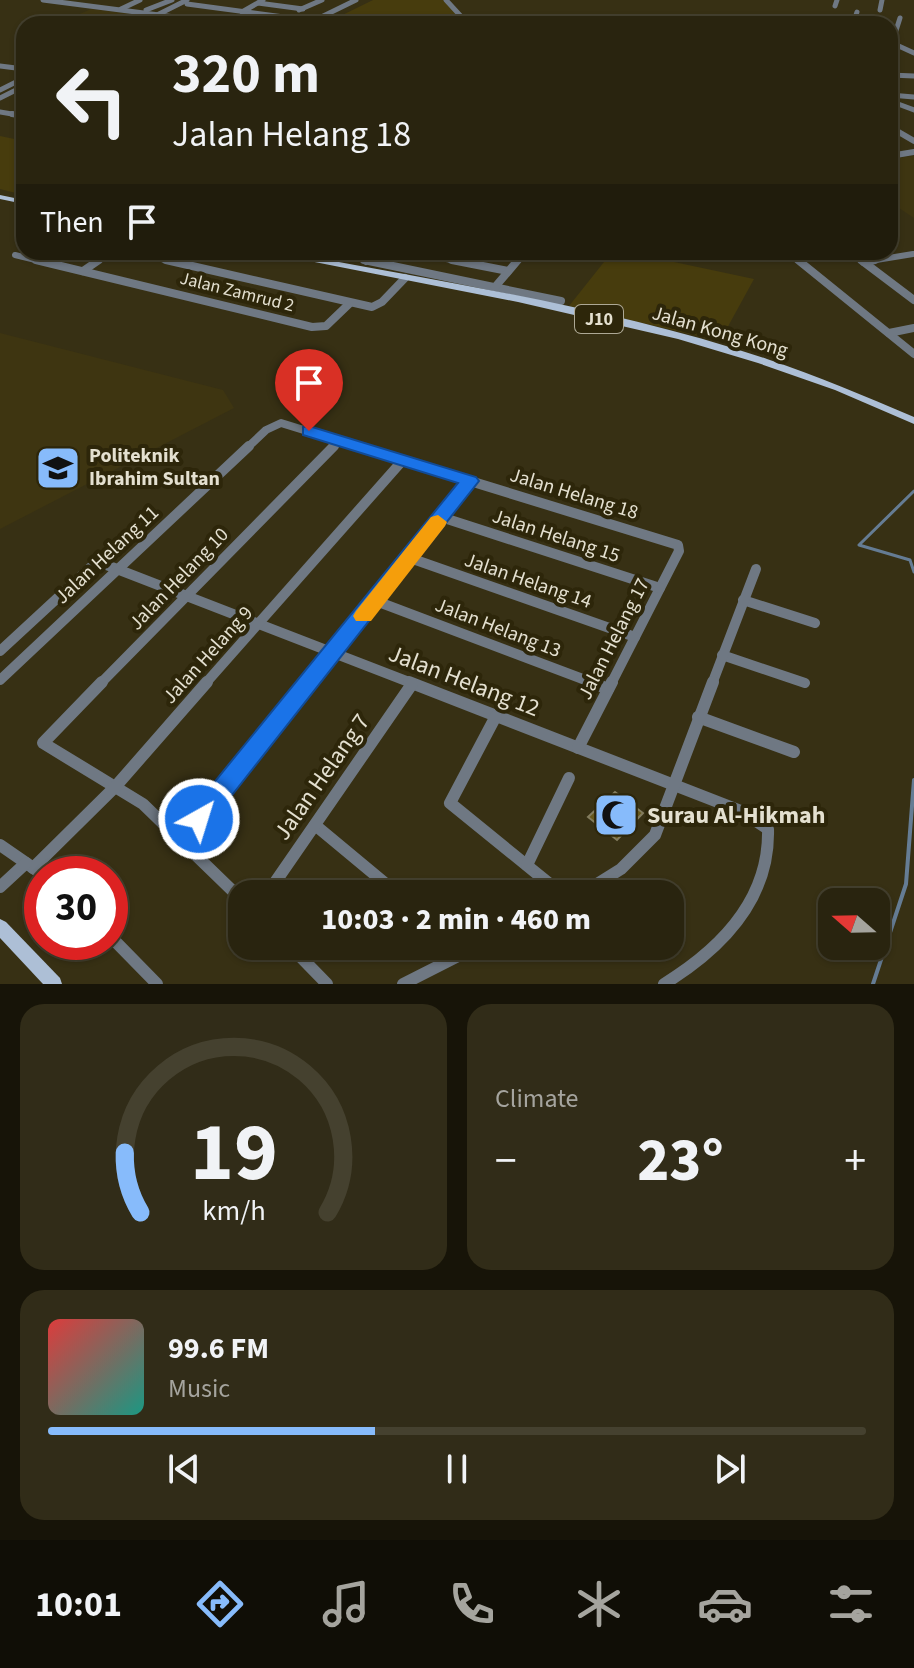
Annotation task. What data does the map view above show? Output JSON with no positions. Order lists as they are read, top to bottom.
{
  "streets": {
    "main road": ["J10", "Jalan Kong Kong"],
    "street": [
      "Jalan Zamrud 2",
      "Jalan Helang 18",
      "Jalan Helang 15",
      "Jalan Helang 11",
      "Jalan Helang 10",
      "Jalan Helang 14",
      "Jalan Helang 13",
      "Jalan Helang 17",
      "Jalan Helang 9",
      "Jalan Helang 12",
      "Jalan Helang 7"
    ]
  },
  "crossings": [
    ["Jalan Helang 18", "Jalan Helang 11"],
    ["Jalan Helang 18", "Jalan Helang 10"],
    ["Jalan Helang 18", "Jalan Helang 17"],
    ["Jalan Helang 18", "Jalan Helang 9"],
    ["Jalan Helang 15", "Jalan Helang 17"],
    ["Jalan Helang 11", "Jalan Helang 12"],
    ["Jalan Helang 10", "Jalan Helang 9"],
    ["Jalan Helang 10", "Jalan Helang 12"],
    ["Jalan Helang 14", "Jalan Helang 17"],
    ["Jalan Helang 13", "Jalan Helang 17"],
    ["Jalan Helang 17", "Jalan Helang 12"],
    ["Jalan Helang 9", "Jalan Helang 12"],
    ["Jalan Helang 12", "Jalan Helang 7"]
  ],
  "places": {
    "school or university": ["Politeknik Ibrahim Sultan"],
    "mosque": ["Surau Al-Hikmah"]
  },
  "north": "left",
  "page": {
    "turn": ["320 m", "Jalan Helang 18"],
    "then": "Then",
    "limit": "30",
    "trip": "10:03 · 2 min · 460 m",
    "tile": "Climate",
    "heat": ["−", "23°", "+"],
    "song": ["99.6 FM", "Music"],
    "tabs": "10:01",
    "gauge": ["19", "km/h"]
  }
}
